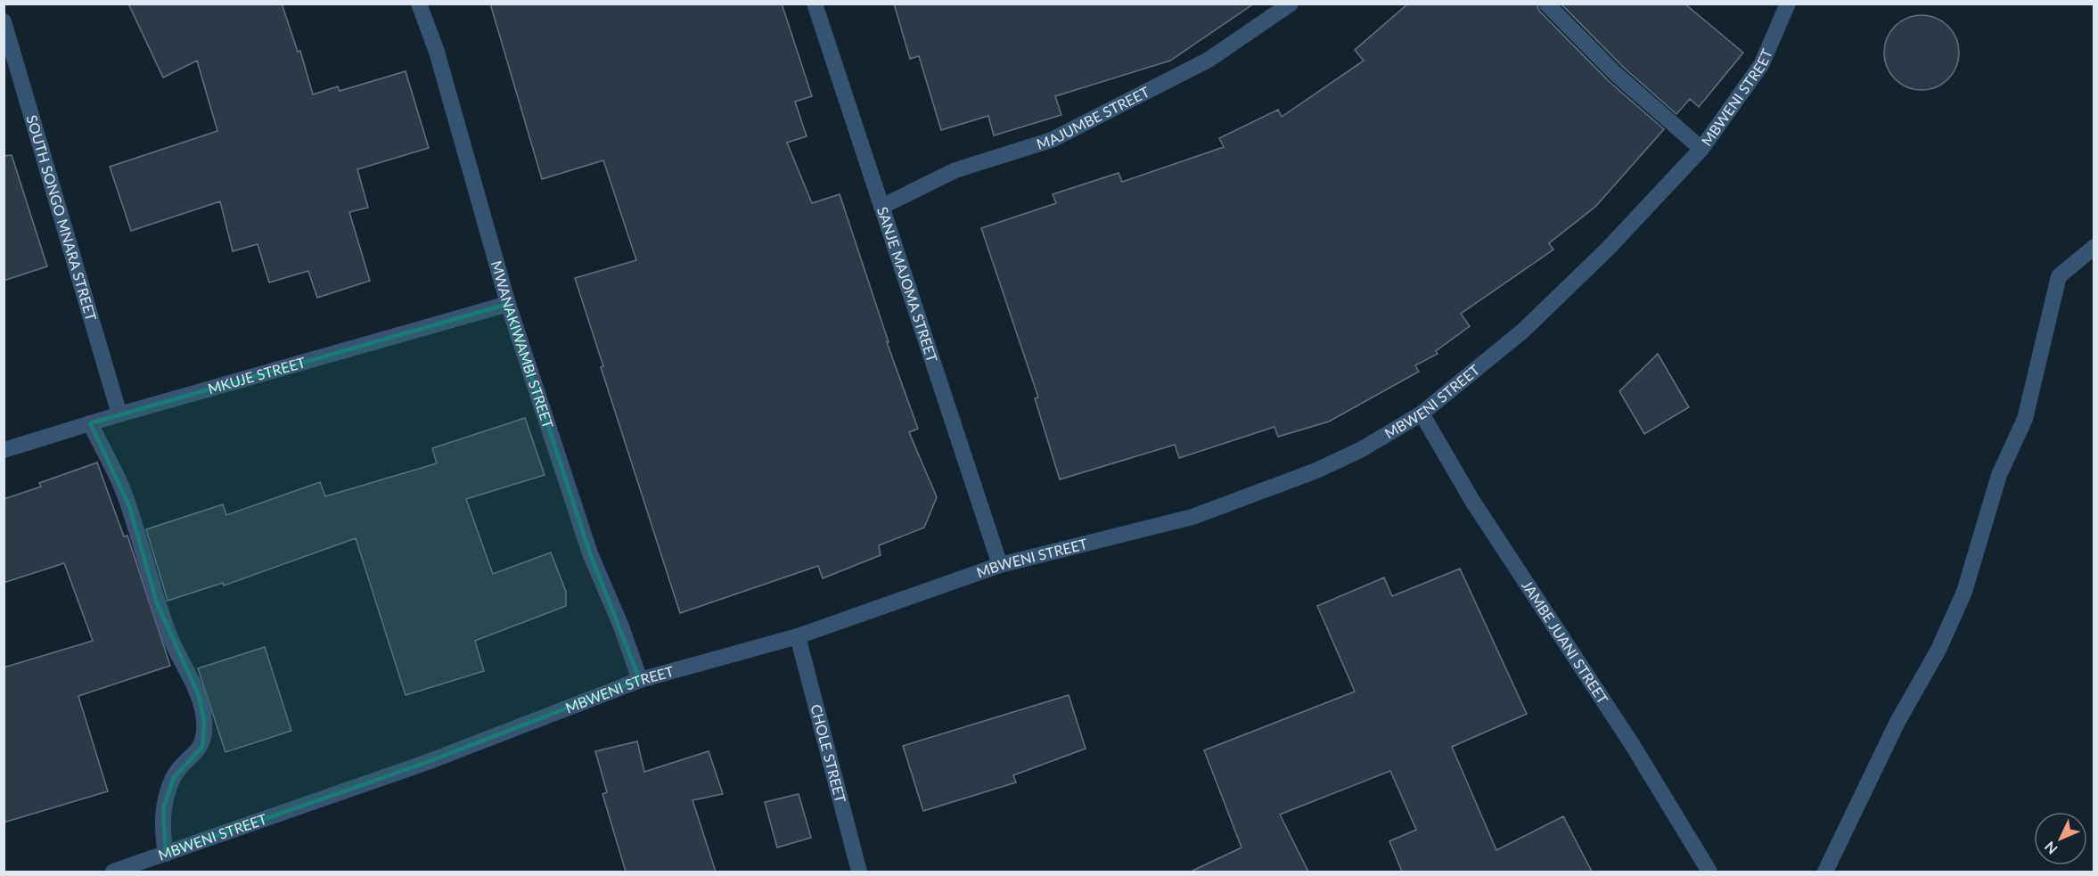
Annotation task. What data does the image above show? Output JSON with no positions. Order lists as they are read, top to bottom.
{
  "streets": {
    "street": [
      "MBWENI STREET",
      "MAJUMBE STREET",
      "SOUTH SONGO MNARA STREET",
      "SANJE MAJOMA STREET",
      "MWANAKIWAMBI STREET",
      "MKUJE STREET",
      "JAMBE JUANI STREET",
      "CHOLE STREET"
    ]
  },
  "crossings": [
    ["MBWENI STREET", "SANJE MAJOMA STREET"],
    ["MBWENI STREET", "MWANAKIWAMBI STREET"],
    ["MBWENI STREET", "JAMBE JUANI STREET"],
    ["MBWENI STREET", "CHOLE STREET"],
    ["MAJUMBE STREET", "SANJE MAJOMA STREET"],
    ["SOUTH SONGO MNARA STREET", "MKUJE STREET"],
    ["MWANAKIWAMBI STREET", "MKUJE STREET"]
  ],
  "north": "bottom left"
}
